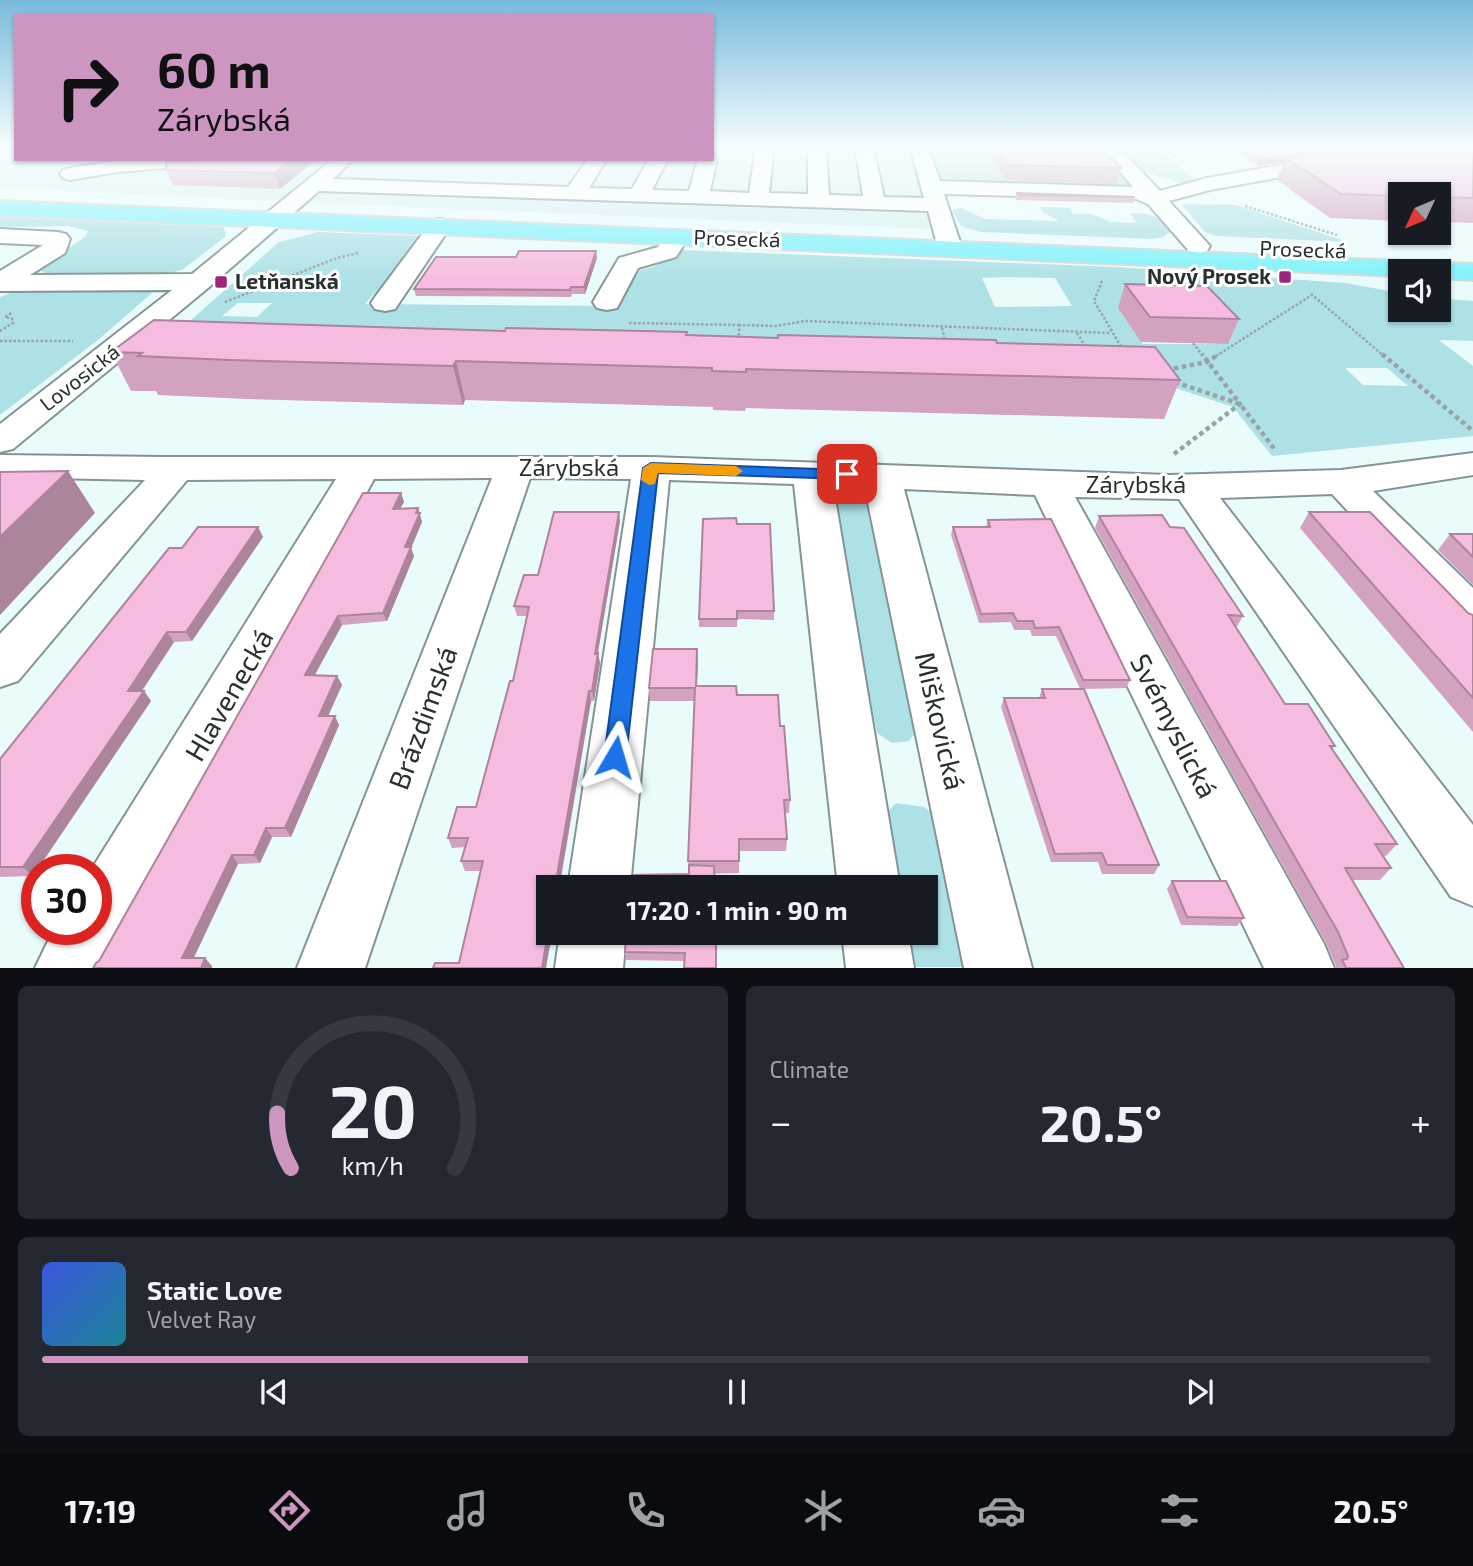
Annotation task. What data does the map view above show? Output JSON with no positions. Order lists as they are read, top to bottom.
{
  "streets": {
    "main road": ["Prosecká"],
    "street": [
      "Lovosická",
      "Zárybská",
      "Hlavenecká",
      "Brázdimská",
      "Miškovická",
      "Svémyslická"
    ]
  },
  "crossings": [
    ["Prosecká", "Lovosická"],
    ["Zárybská", "Hlavenecká"],
    ["Zárybská", "Brázdimská"],
    ["Zárybská", "Miškovická"],
    ["Zárybská", "Svémyslická"]
  ],
  "places": {
    "transit": ["Nový Prosek", "Letňanská"]
  },
  "north": "bottom left",
  "page": {
    "turn": ["60 m", "Zárybská"],
    "limit": "30",
    "trip": "17:20 · 1 min · 90 m",
    "tile": "Climate",
    "heat": ["−", "20.5°", "+"],
    "song": ["Static Love", "Velvet Ray"],
    "tabs": ["17:19", "20.5°"],
    "gauge": ["20", "km/h"]
  }
}
